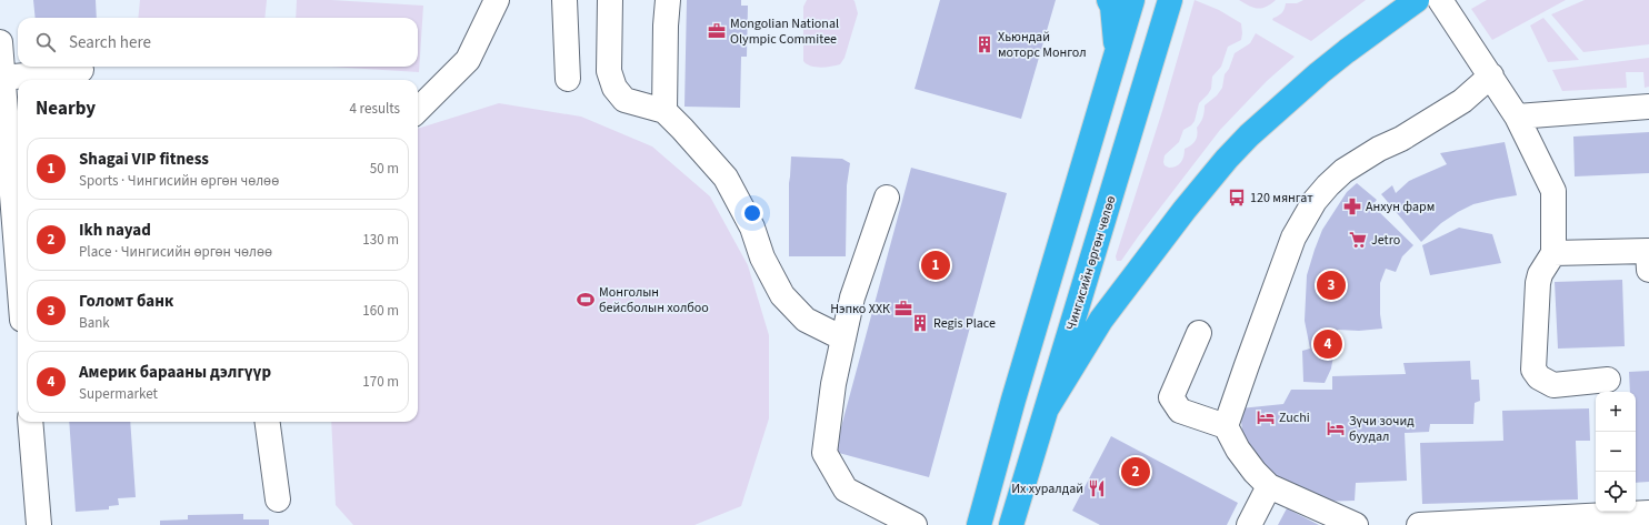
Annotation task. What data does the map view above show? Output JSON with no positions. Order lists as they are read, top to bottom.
{
  "streets": {
    "highway": ["Чингисийн өргөн чөлөө"]
  },
  "places": {
    "office": ["Mongolian National Olympic Commitee", "Нэпко ХХК"],
    "building": ["Хьюндай моторс Монгол", "Regis Place"],
    "bus stop": ["120 мянгат"],
    "pharmacy": ["Анхун фарм"],
    "supermarket": ["Jetro"],
    "sports": ["Монголын бейсболын холбоо"],
    "hotel": ["Zuchi", "Зүчи зочид буудал"],
    "restaurant": ["Их хуралдай"]
  },
  "page": {
    "search": "Search here",
    "heading": ["Nearby", "4 results"],
    "list": [
      {
        "mark": "1",
        "name": "Shagai VIP fitness",
        "note": "Sports · Чингисийн өргөн чөлөө",
        "value": "50 m"
      },
      {
        "mark": "2",
        "name": "Ikh nayad",
        "note": "Place · Чингисийн өргөн чөлөө",
        "value": "130 m"
      },
      {
        "mark": "3",
        "name": "Голомт банк",
        "note": "Bank",
        "value": "160 m"
      },
      {
        "mark": "4",
        "name": "Америк барааны дэлгүүр",
        "note": "Supermarket",
        "value": "170 m"
      }
    ],
    "pins": [
      "1",
      "3",
      "4",
      "2"
    ],
    "map_buttons": ["+", "−"]
  }
}
